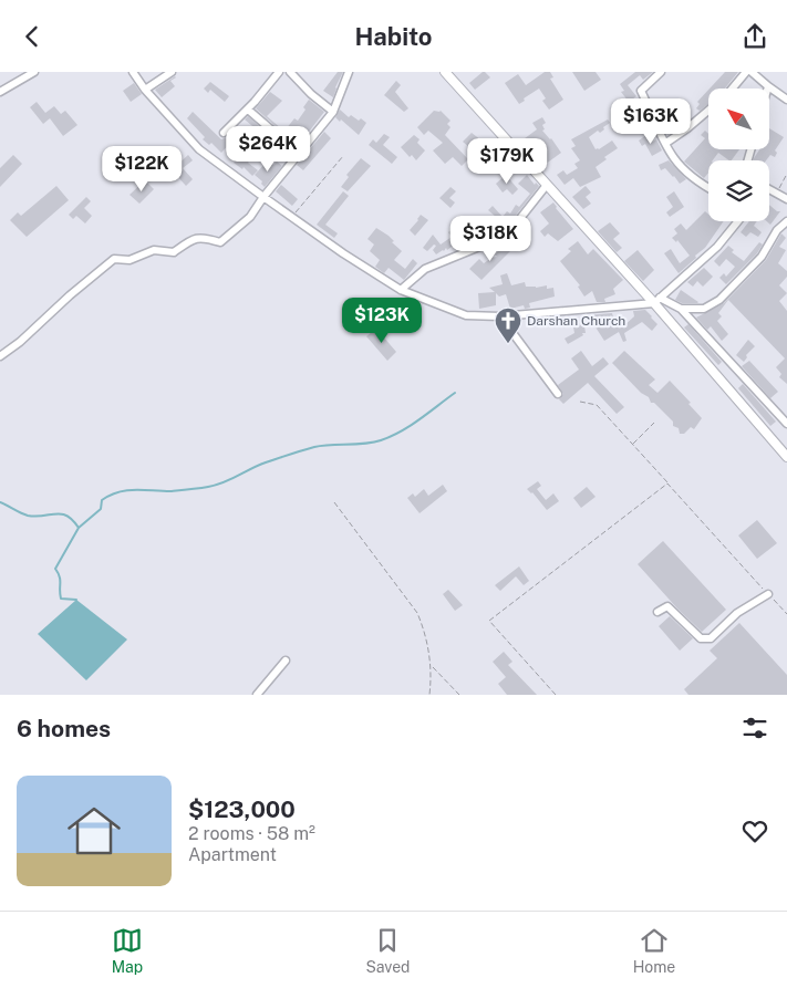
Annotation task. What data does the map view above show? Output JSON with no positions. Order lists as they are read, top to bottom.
{
  "places": {
    "church": ["Darshan Church"]
  },
  "north": "top left",
  "page": {
    "header": "Habito",
    "price": [
      "$163K",
      "$264K",
      "$179K",
      "$122K",
      "$318K",
      "$123K"
    ],
    "heading": "6 homes",
    "list": [
      {
        "name": "$123,000",
        "note": "2 rooms · 58 m² · Apartment"
      }
    ],
    "tabs": ["Map", "Saved", "Home"]
  }
}
